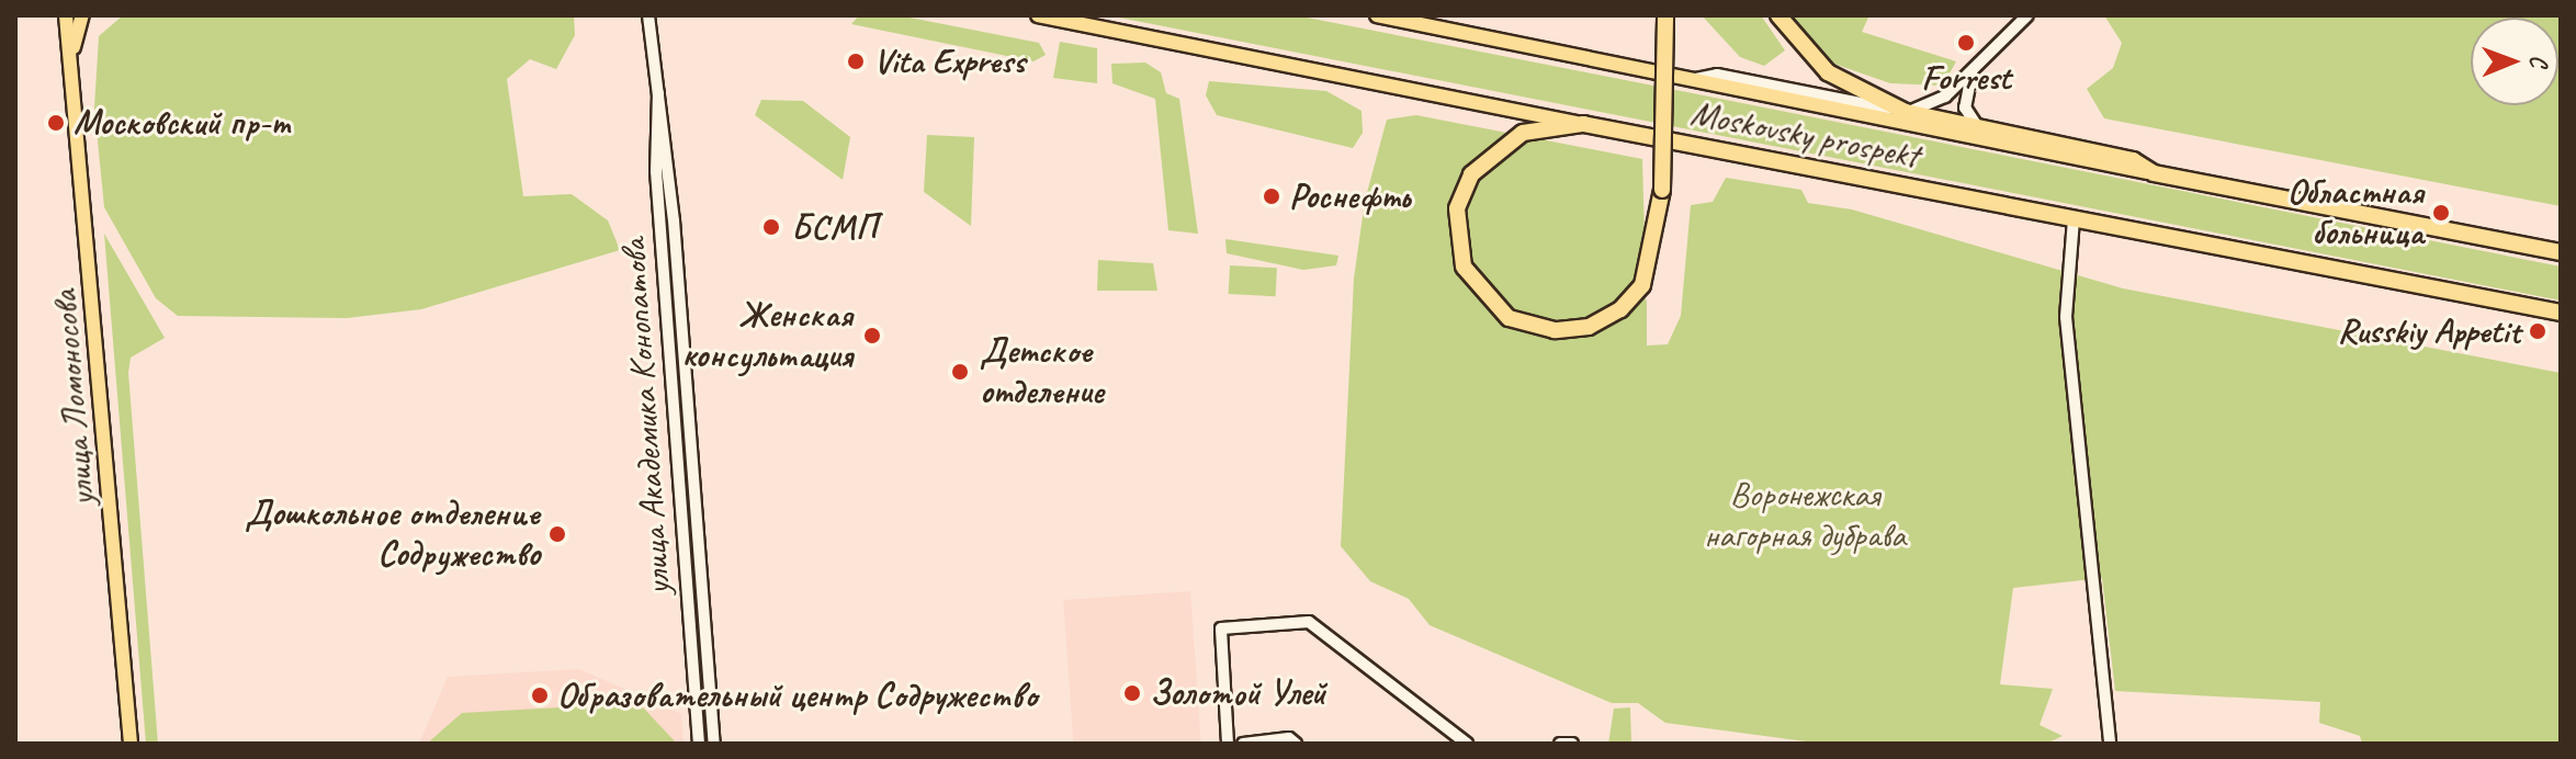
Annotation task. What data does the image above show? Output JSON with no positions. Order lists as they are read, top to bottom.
{
  "streets": {
    "highway": ["Moskovsky prospekt"],
    "main road": ["улица Ломоносова"],
    "street": ["улица Академика Конопатова"]
  },
  "parks": ["Воронежская нагорная дубрава"],
  "places": [
    "Forrest",
    "Vita Express",
    "Московский пр-т",
    "Роснефть",
    "Областная больница",
    "БСМП",
    "Russkiy Appetit",
    "Женская консультация",
    "Детское отделение",
    "Дошкольное отделение Содружество",
    "Золотой Улей",
    "Образовательный центр Содружество"
  ],
  "north": "right"
}
